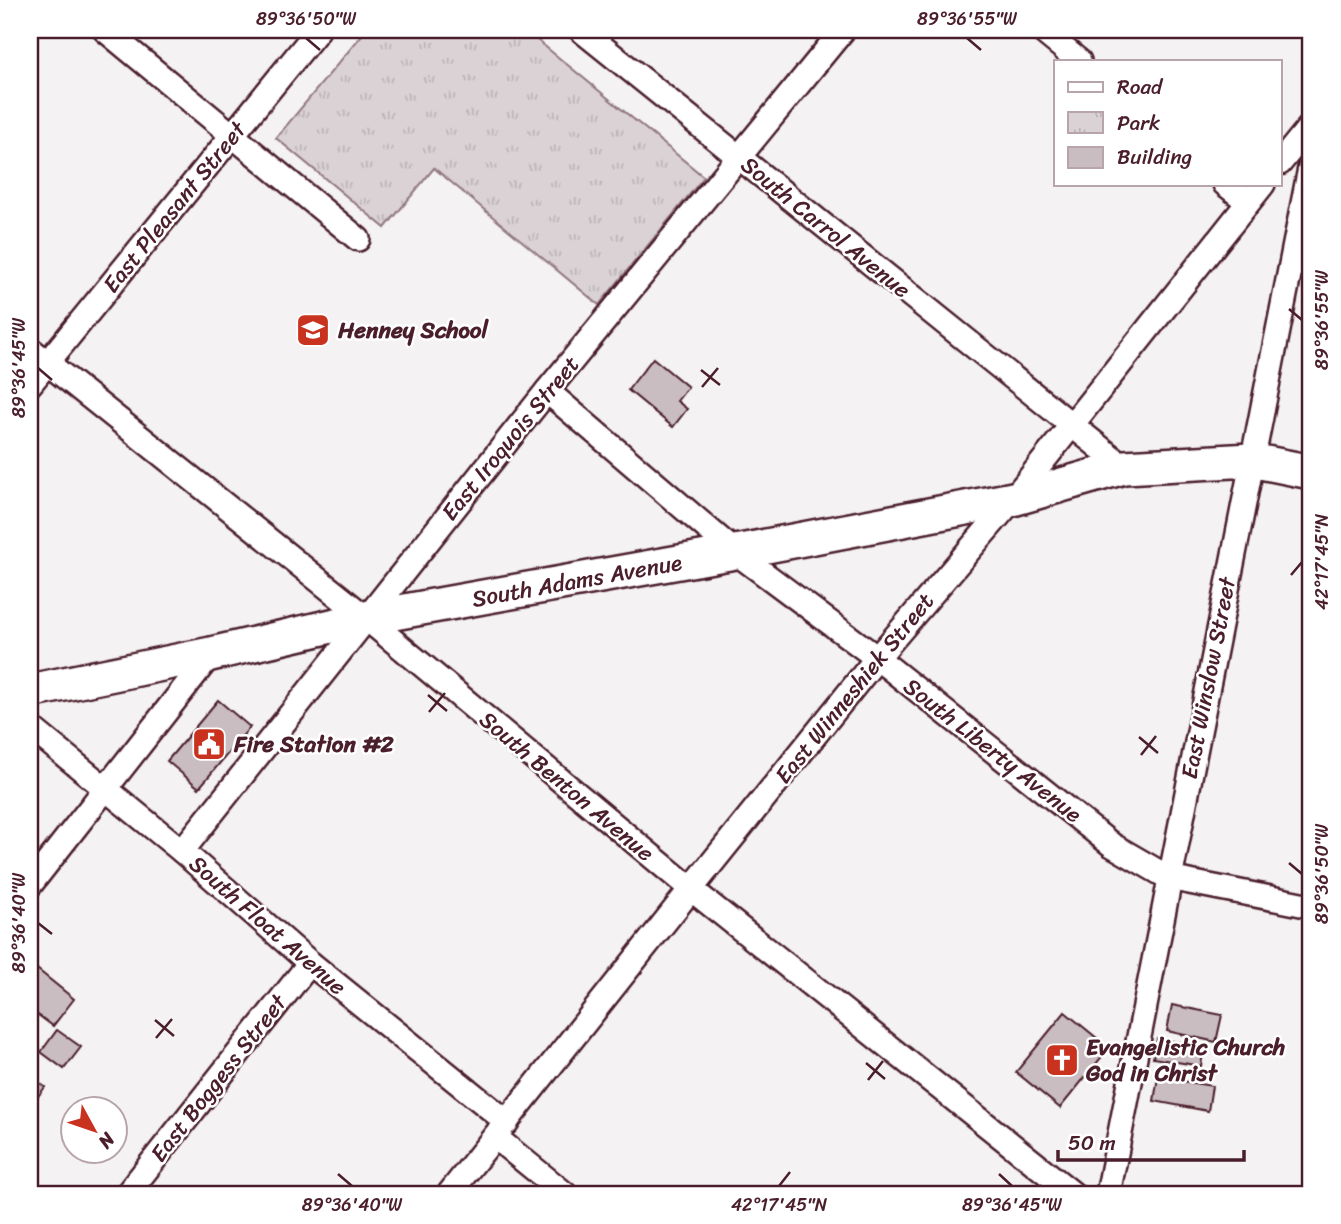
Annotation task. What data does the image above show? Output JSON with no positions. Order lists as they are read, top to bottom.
{
  "streets": {
    "street": [
      "East Pleasant Street",
      "South Carrol Avenue",
      "East Iroquois Street",
      "South Adams Avenue",
      "East Winslow Street",
      "East Winneshiek Street",
      "South Liberty Avenue",
      "South Benton Avenue",
      "South Float Avenue",
      "East Boggess Street"
    ]
  },
  "crossings": [
    ["East Pleasant Street", "South Benton Avenue"],
    ["South Carrol Avenue", "East Iroquois Street"],
    ["South Carrol Avenue", "East Winneshiek Street"],
    ["East Iroquois Street", "South Adams Avenue"],
    ["East Iroquois Street", "South Liberty Avenue"],
    ["East Iroquois Street", "South Benton Avenue"],
    ["East Iroquois Street", "South Float Avenue"],
    ["South Adams Avenue", "East Winslow Street"],
    ["South Adams Avenue", "East Winneshiek Street"],
    ["South Adams Avenue", "South Liberty Avenue"],
    ["South Adams Avenue", "South Benton Avenue"],
    ["East Winslow Street", "South Liberty Avenue"],
    ["East Winneshiek Street", "South Liberty Avenue"],
    ["East Winneshiek Street", "South Benton Avenue"],
    ["East Winneshiek Street", "South Float Avenue"],
    ["South Float Avenue", "East Boggess Street"]
  ],
  "places": {
    "school or university": ["Henney School"],
    "public building": ["Fire Station #2"],
    "church": ["Evangelistic Church God in Christ"]
  },
  "legend": ["Road", "Park", "Building"],
  "scale_bar": "50 m",
  "north": "bottom right",
  "coordinates": [
    "89°36'50\"W",
    "89°36'55\"W",
    "89°36'45\"W",
    "42°17'45\"N",
    "89°36'40\"W"
  ]
}
